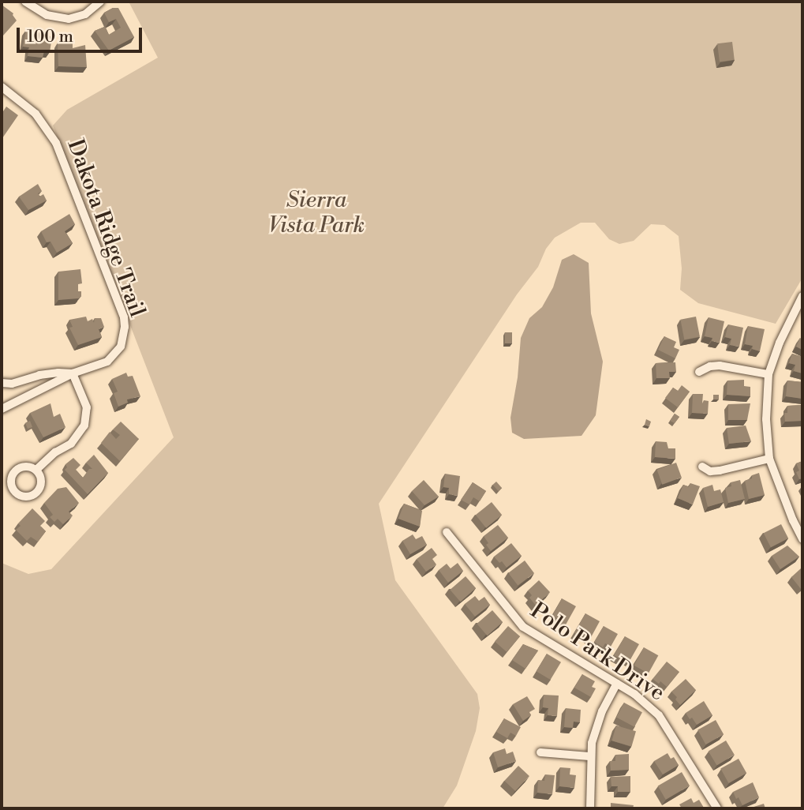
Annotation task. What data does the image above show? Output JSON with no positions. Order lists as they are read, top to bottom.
{
  "streets": {
    "street": ["Dakota Ridge Trail", "Polo Park Drive"]
  },
  "parks": ["Sierra Vista Park"],
  "scale_bar": "100 m"
}
